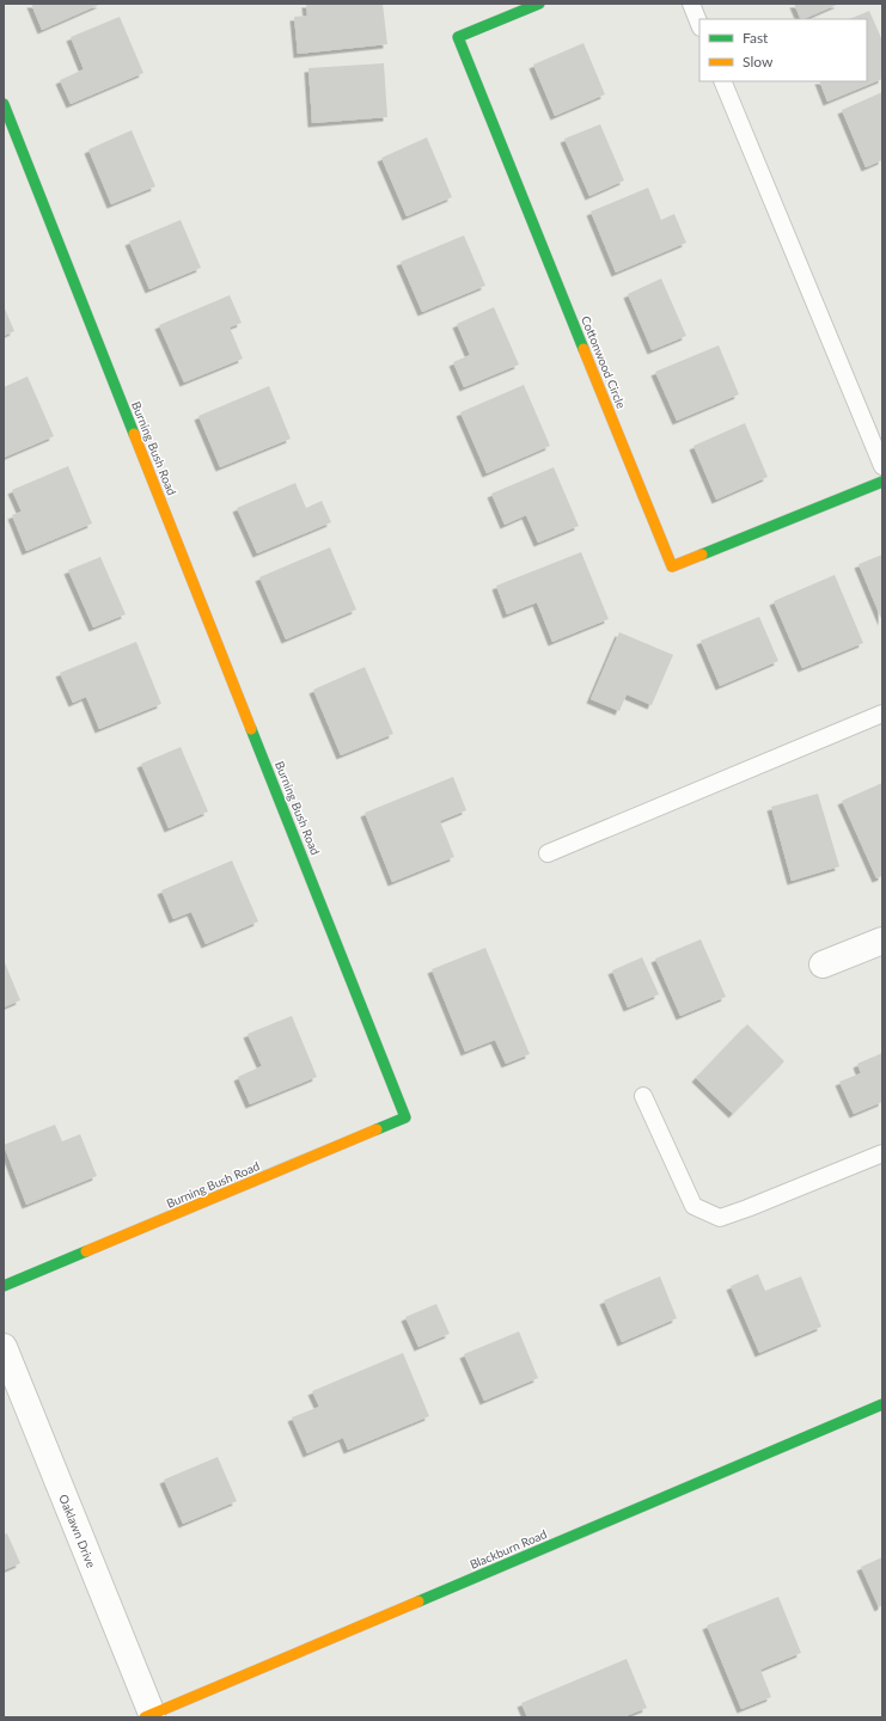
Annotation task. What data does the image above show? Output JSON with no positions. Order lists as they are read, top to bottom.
{
  "streets": {
    "street": [
      "Cottonwood Circle",
      "Burning Bush Road",
      "Oaklawn Drive",
      "Blackburn Road"
    ]
  },
  "crossings": [
    ["Oaklawn Drive", "Blackburn Road"]
  ],
  "legend": ["Fast", "Slow"]
}
